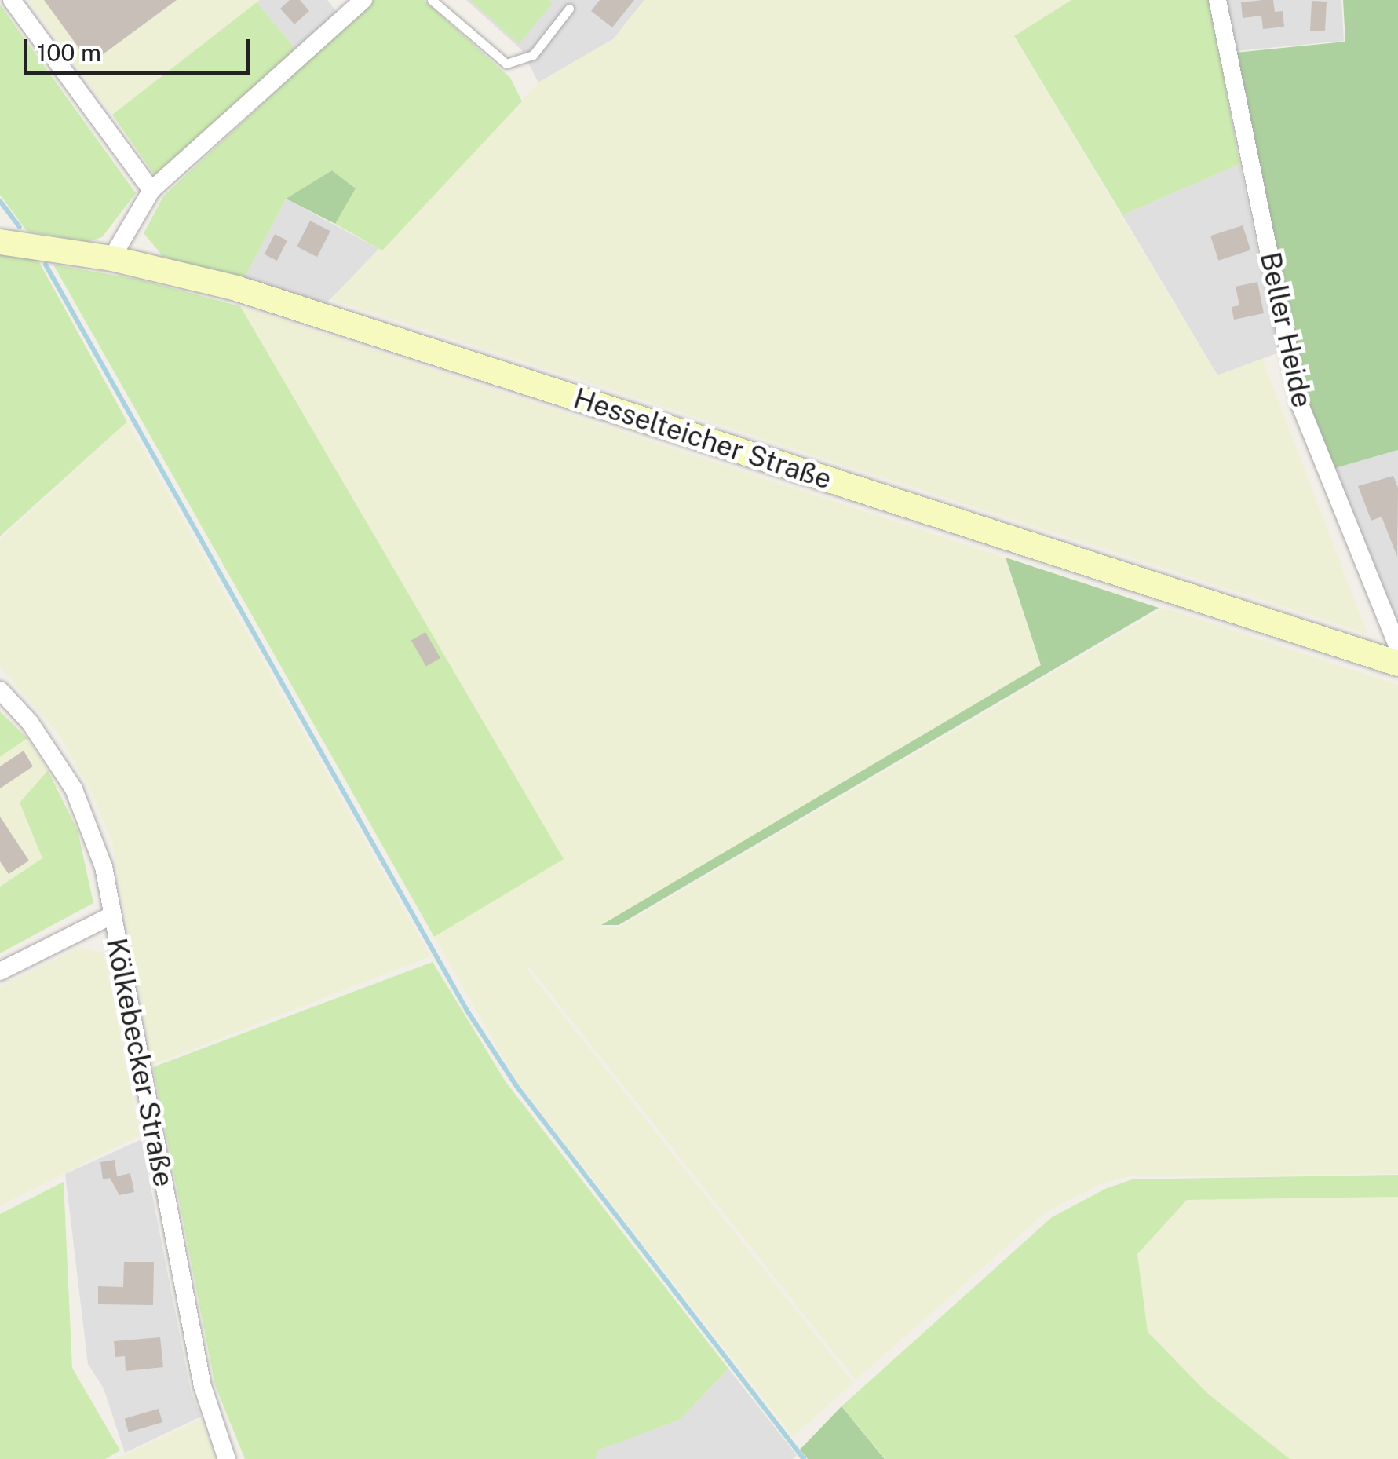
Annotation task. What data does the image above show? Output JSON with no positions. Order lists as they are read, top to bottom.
{
  "streets": {
    "street": ["Beller Heide", "Hesselteicher Straße", "Kölkebecker Straße"]
  },
  "scale_bar": "100 m"
}
